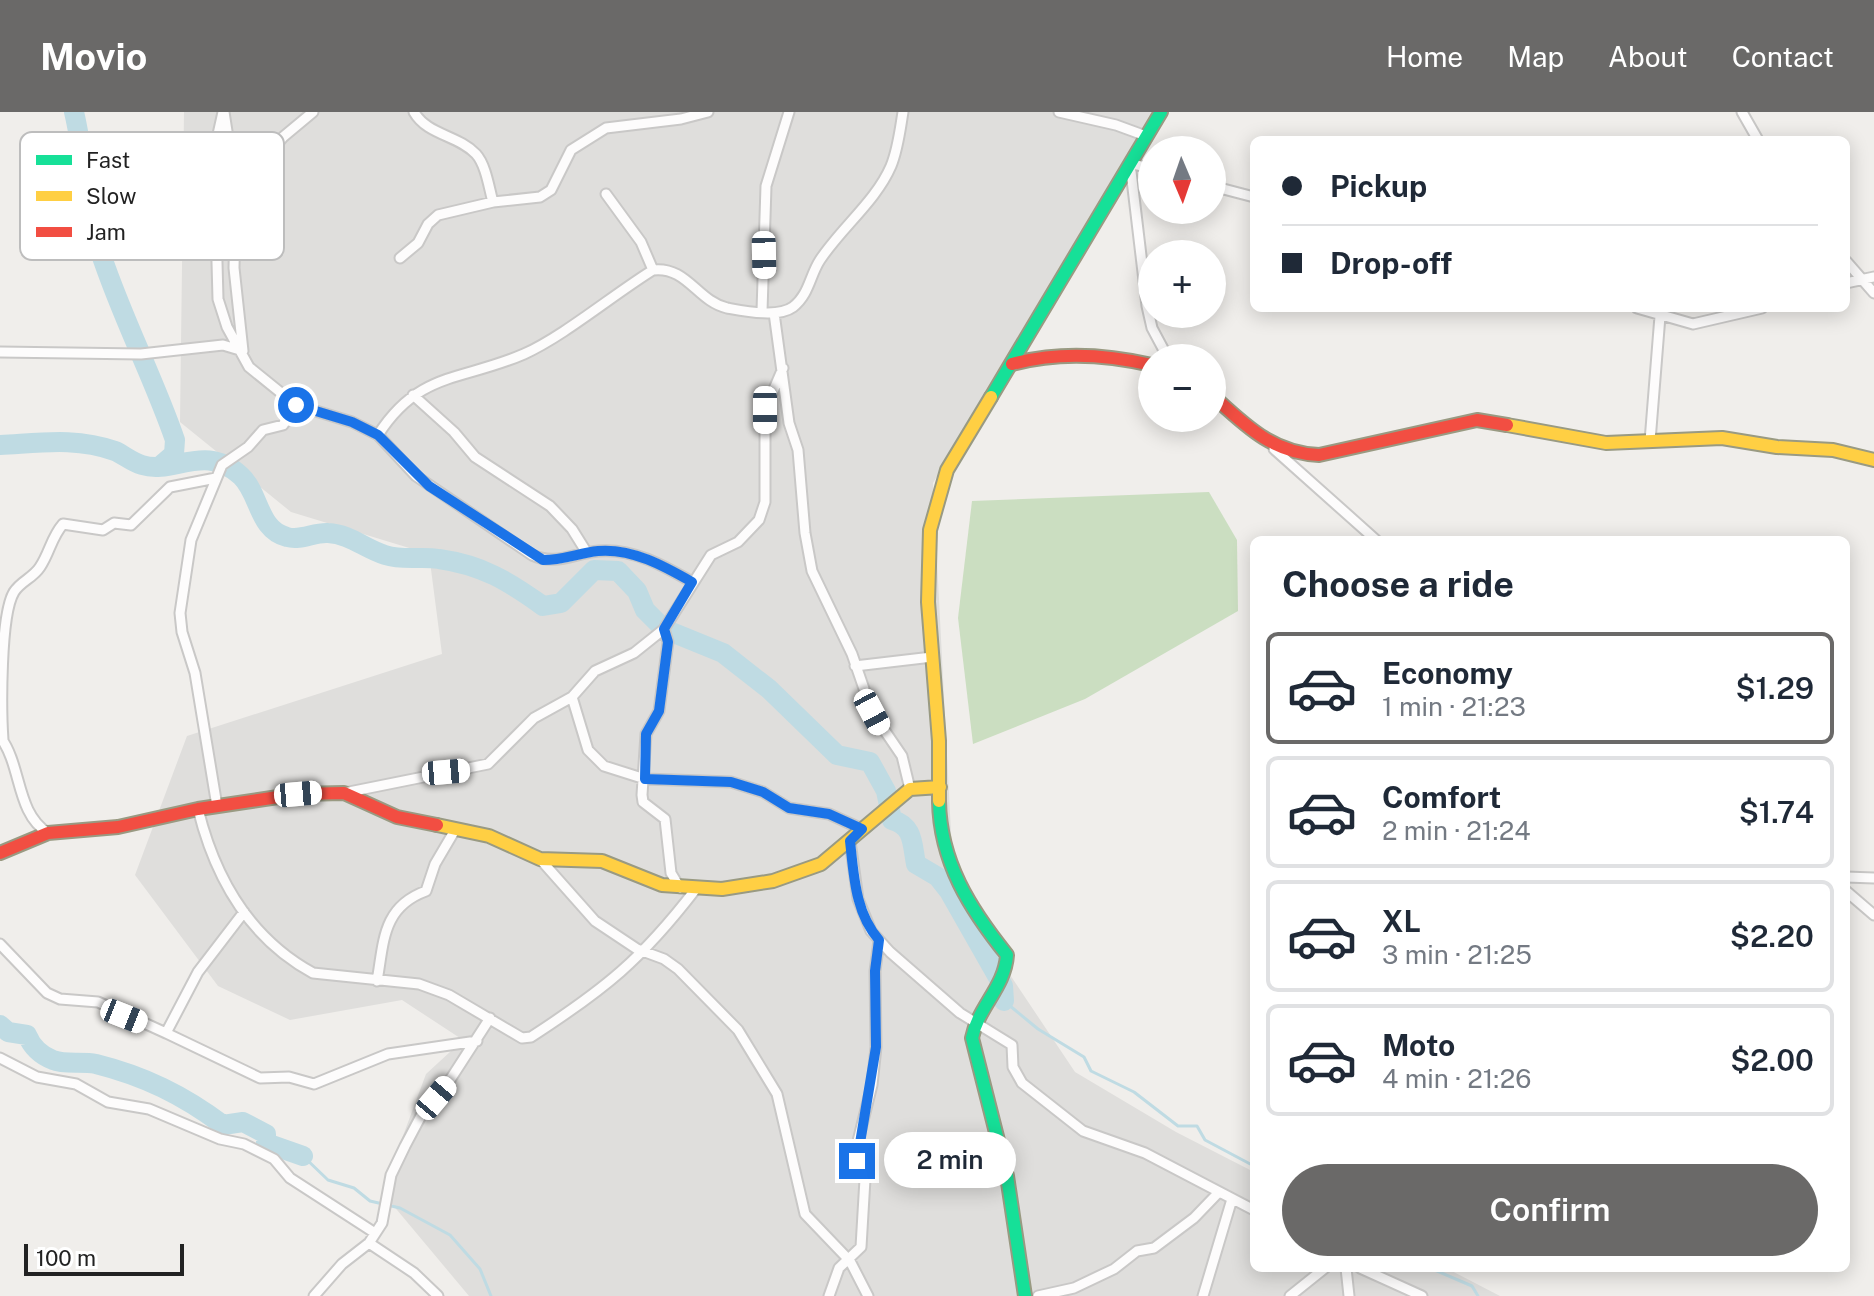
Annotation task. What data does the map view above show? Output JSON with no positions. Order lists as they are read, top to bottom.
{
  "legend": ["Fast", "Slow", "Jam"],
  "scale_bar": "100 m",
  "north": "bottom",
  "page": {
    "header": "Movio",
    "nav": [
      "Home",
      "Map",
      "About",
      "Contact"
    ],
    "map_buttons": ["+", "−"],
    "banner": ["Pickup", "Drop-off"],
    "heading": "Choose a ride",
    "list": [
      {
        "name": "Economy",
        "note": "1 min · 21:23",
        "value": "$1.29"
      },
      {
        "name": "Comfort",
        "note": "2 min · 21:24",
        "value": "$1.74"
      },
      {
        "name": "XL",
        "note": "3 min · 21:25",
        "value": "$2.20"
      },
      {
        "name": "Moto",
        "note": "4 min · 21:26",
        "value": "$2.00"
      }
    ],
    "bubble": "2 min",
    "buttons": "Confirm",
    "scale": "100 m"
  }
}
